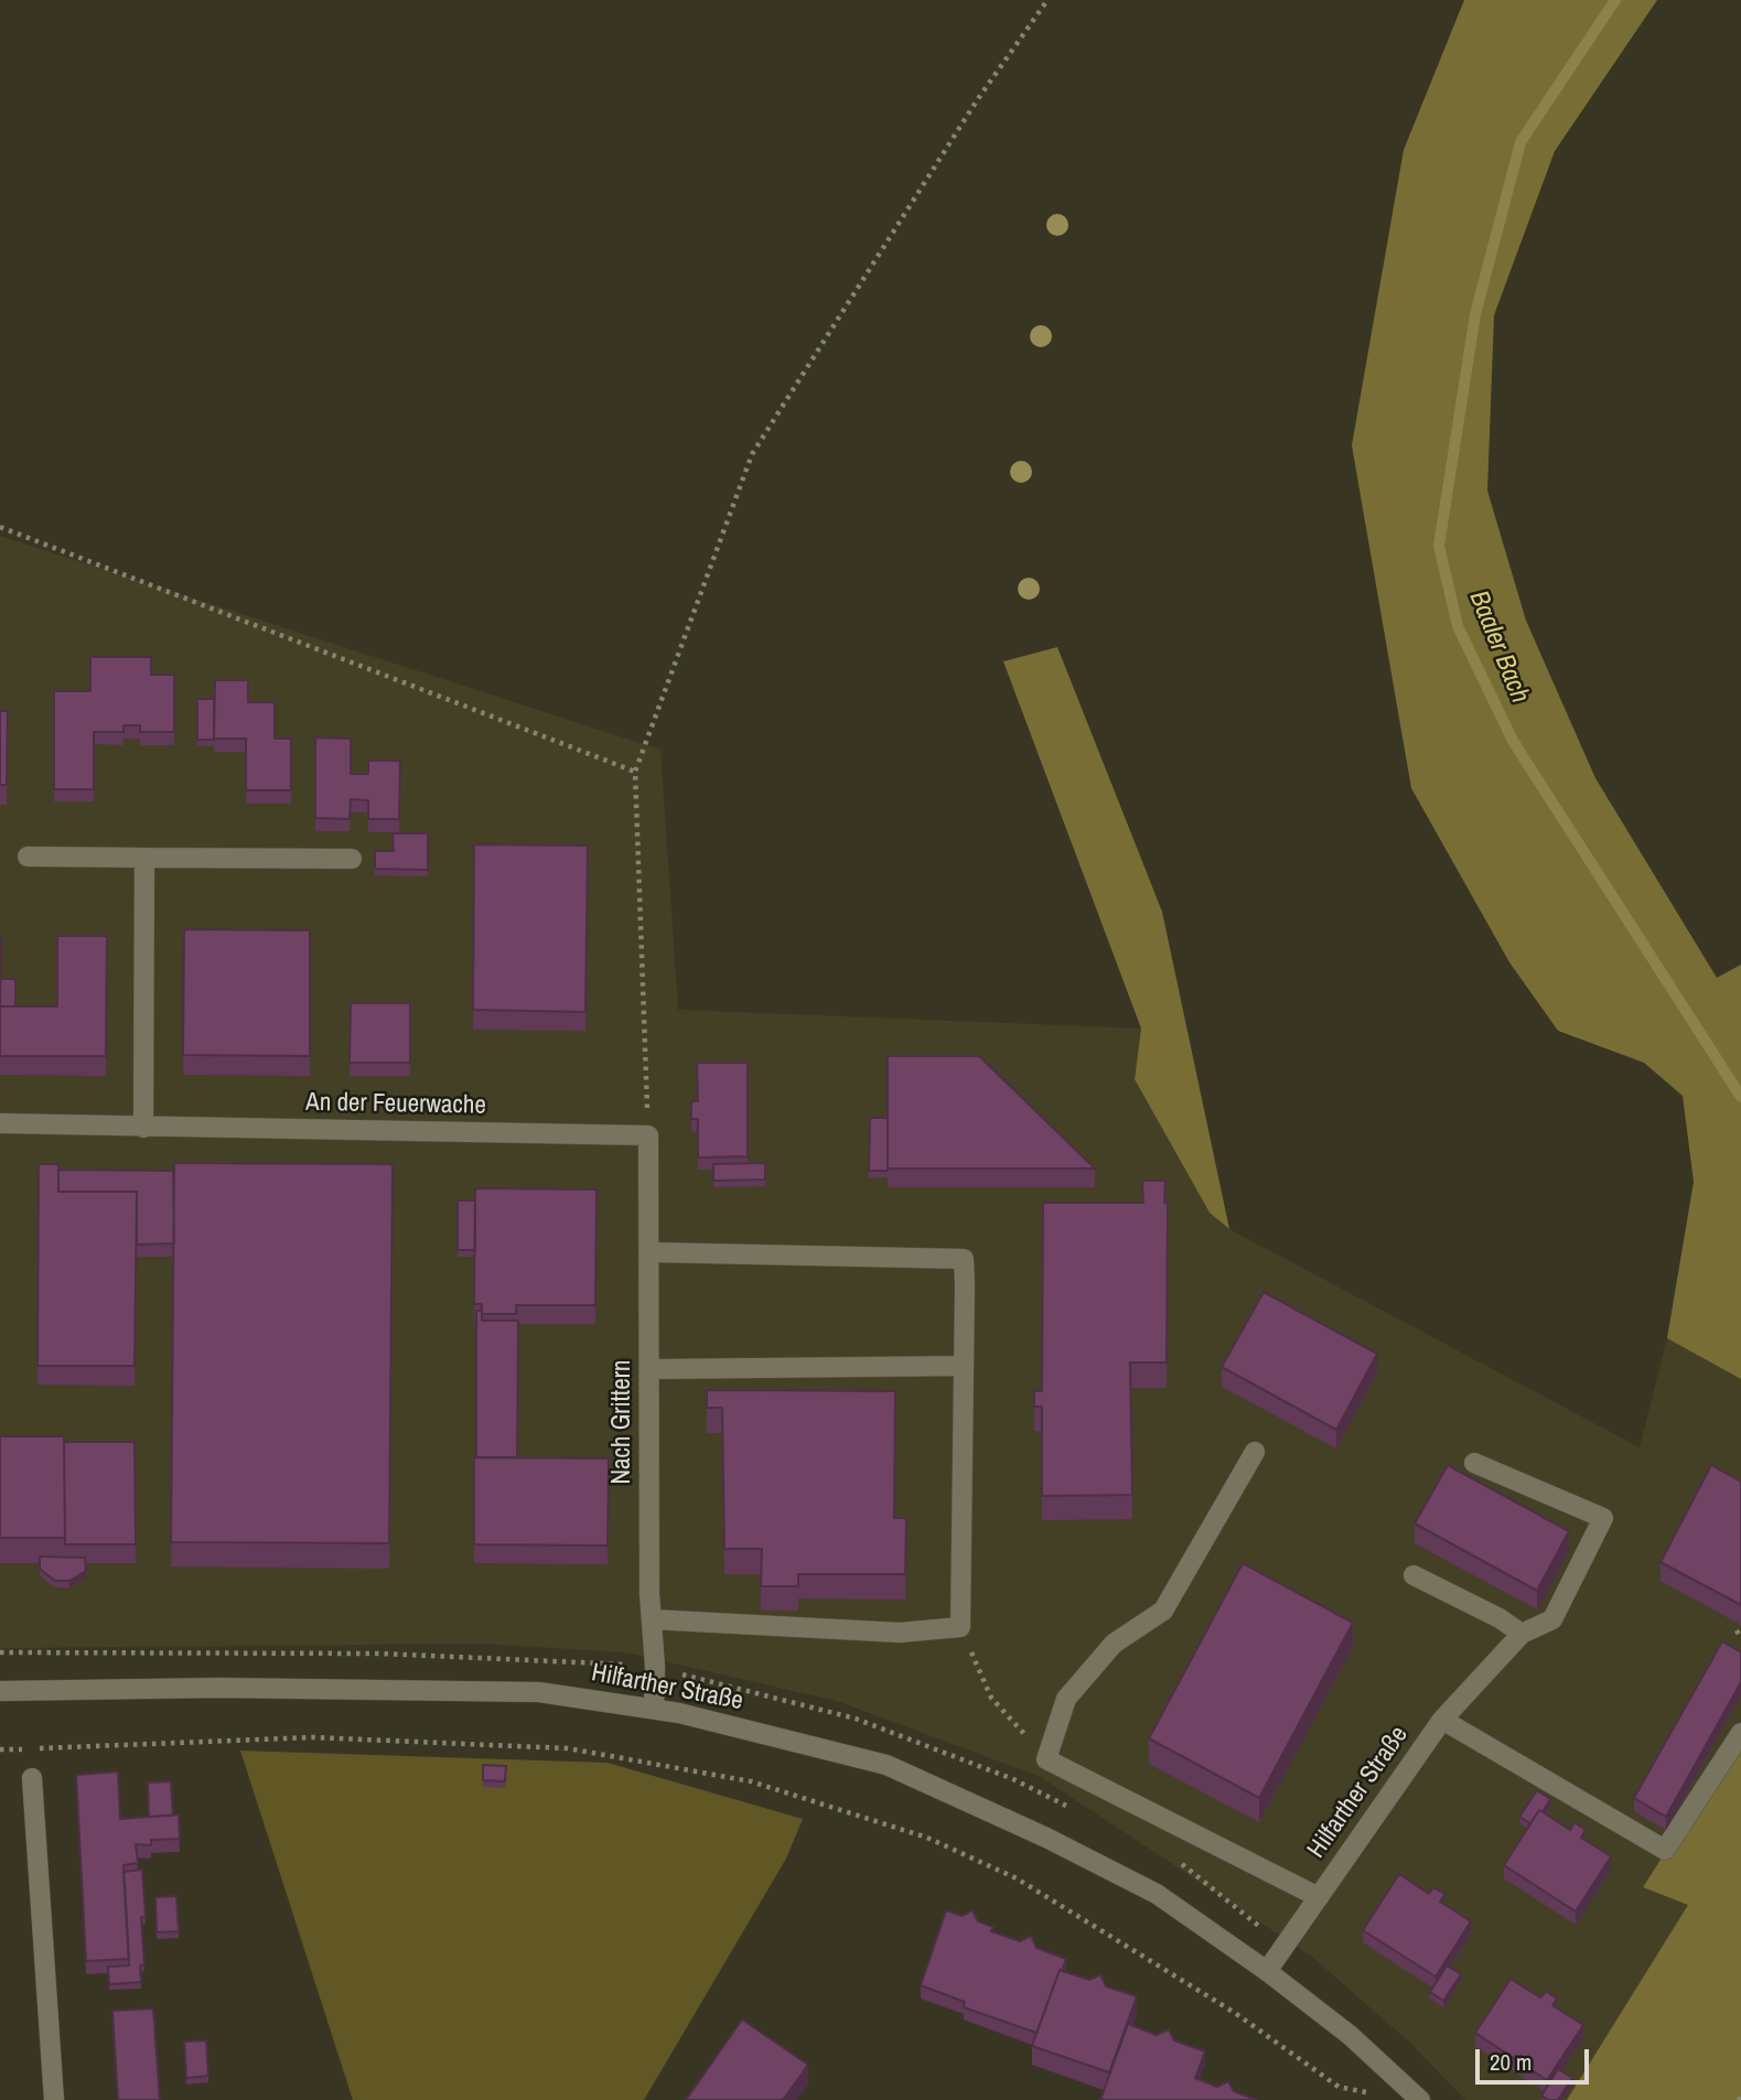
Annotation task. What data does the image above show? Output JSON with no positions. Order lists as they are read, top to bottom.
{
  "streets": {
    "street": ["An der Feuerwache", "Nach Grittern", "Hilfarther Straße"]
  },
  "crossings": [
    ["An der Feuerwache", "Nach Grittern"],
    ["Nach Grittern", "Hilfarther Straße"]
  ],
  "water": ["Baaler Bach"],
  "scale_bar": "20 m"
}
